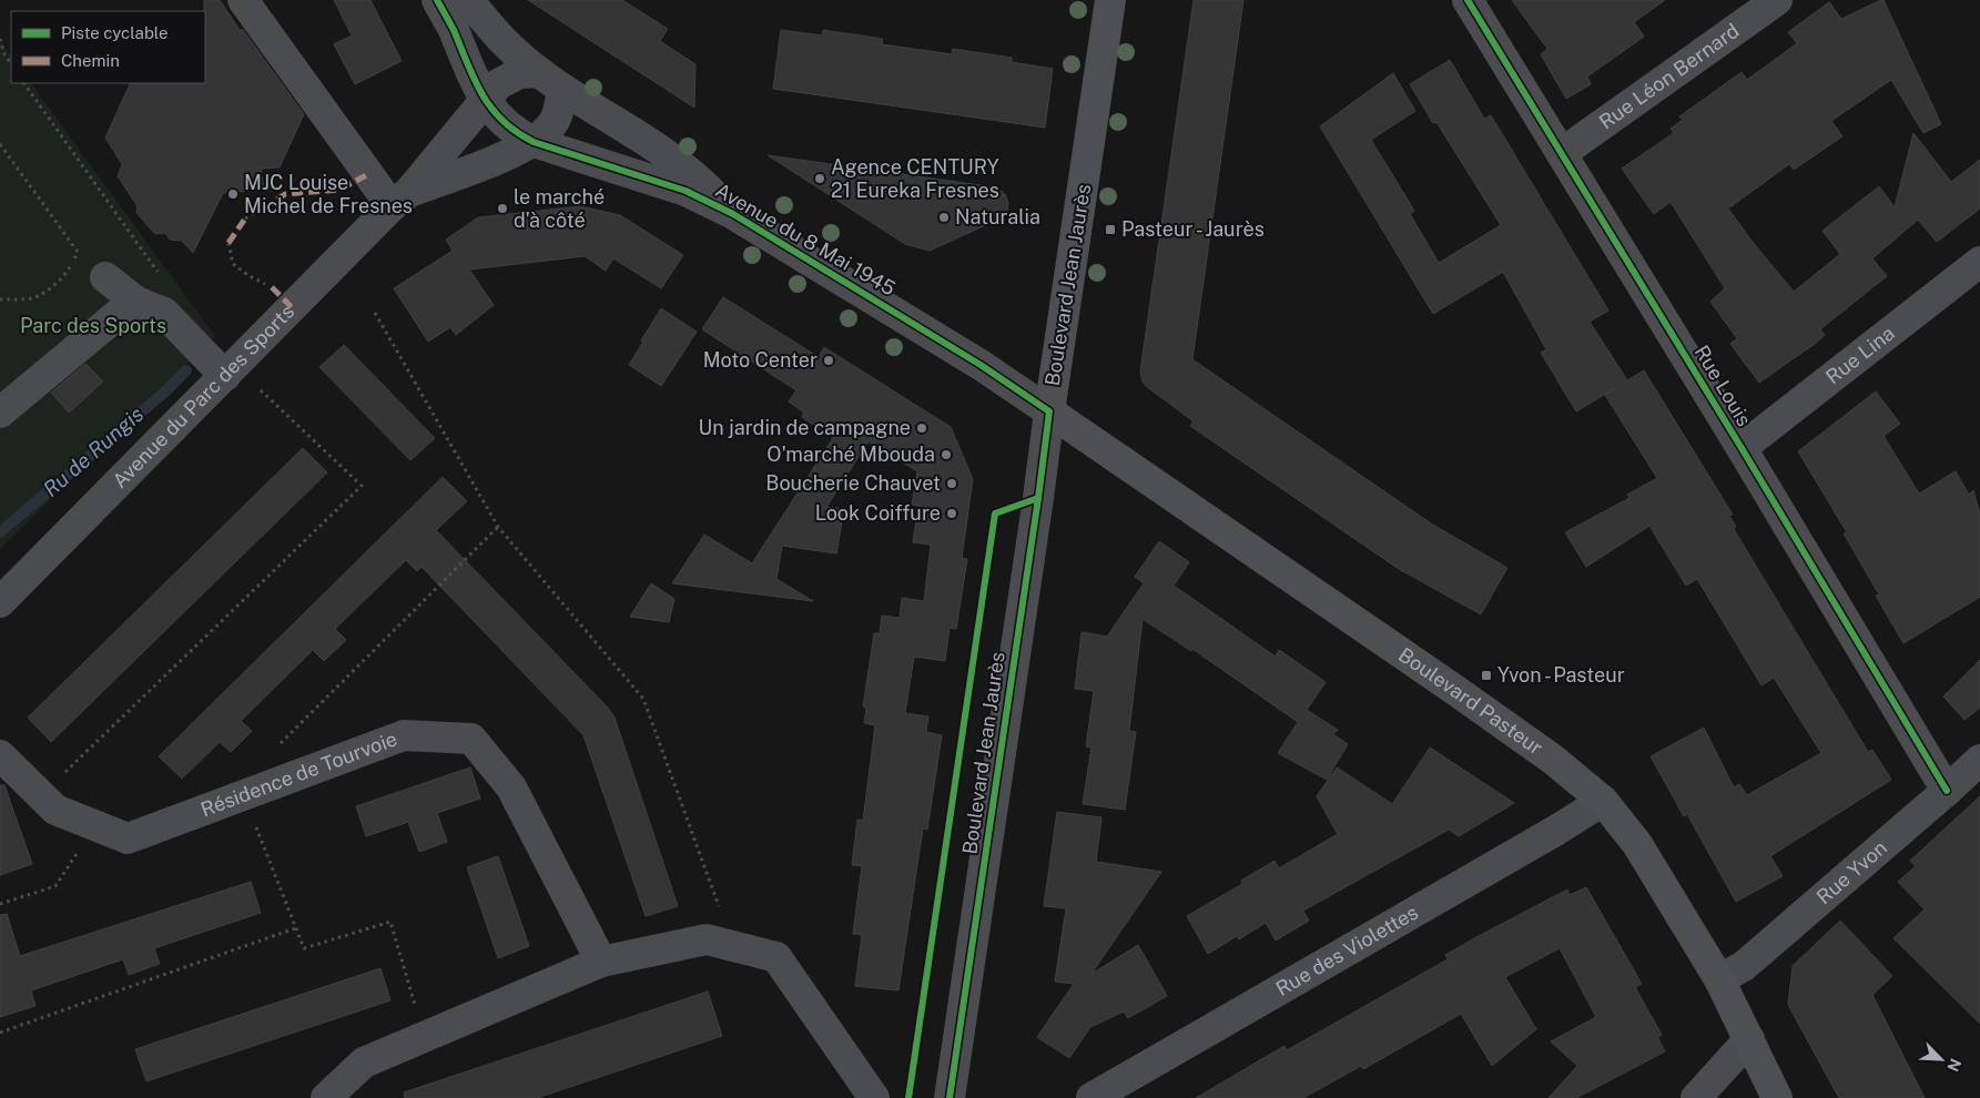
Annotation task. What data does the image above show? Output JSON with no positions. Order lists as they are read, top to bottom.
{
  "streets": {
    "main road": ["Boulevard Jean Jaurès", "Boulevard Pasteur"],
    "street": [
      "Rue Léon Bernard",
      "Avenue du 8 Mai 1945",
      "Rue Lina",
      "Rue Louis",
      "Avenue du Parc des Sports",
      "Résidence de Tourvoie",
      "Rue Yvon",
      "Rue des Violettes"
    ]
  },
  "crossings": [
    ["Rue Léon Bernard", "Rue Louis"],
    ["Avenue du 8 Mai 1945", "Boulevard Jean Jaurès"],
    ["Avenue du 8 Mai 1945", "Avenue du Parc des Sports"],
    ["Avenue du 8 Mai 1945", "Boulevard Pasteur"],
    ["Boulevard Jean Jaurès", "Boulevard Pasteur"],
    ["Rue Lina", "Rue Louis"],
    ["Rue Louis", "Rue Yvon"],
    ["Boulevard Pasteur", "Rue Yvon"],
    ["Boulevard Pasteur", "Rue des Violettes"]
  ],
  "water": ["Ru de Rungis"],
  "parks": ["Parc des Sports"],
  "places": {
    "other": [
      "Agence CENTURY 21 Eureka Fresnes",
      "MJC Louise Michel de Fresnes",
      "le marché d'à côté",
      "Naturalia",
      "Moto Center",
      "Un jardin de campagne",
      "O'marché Mbouda",
      "Boucherie Chauvet",
      "Look Coiffure"
    ],
    "transit": ["Pasteur - Jaurès", "Yvon - Pasteur"]
  },
  "legend": ["Piste cyclable", "Chemin"],
  "north": "bottom right"
}
